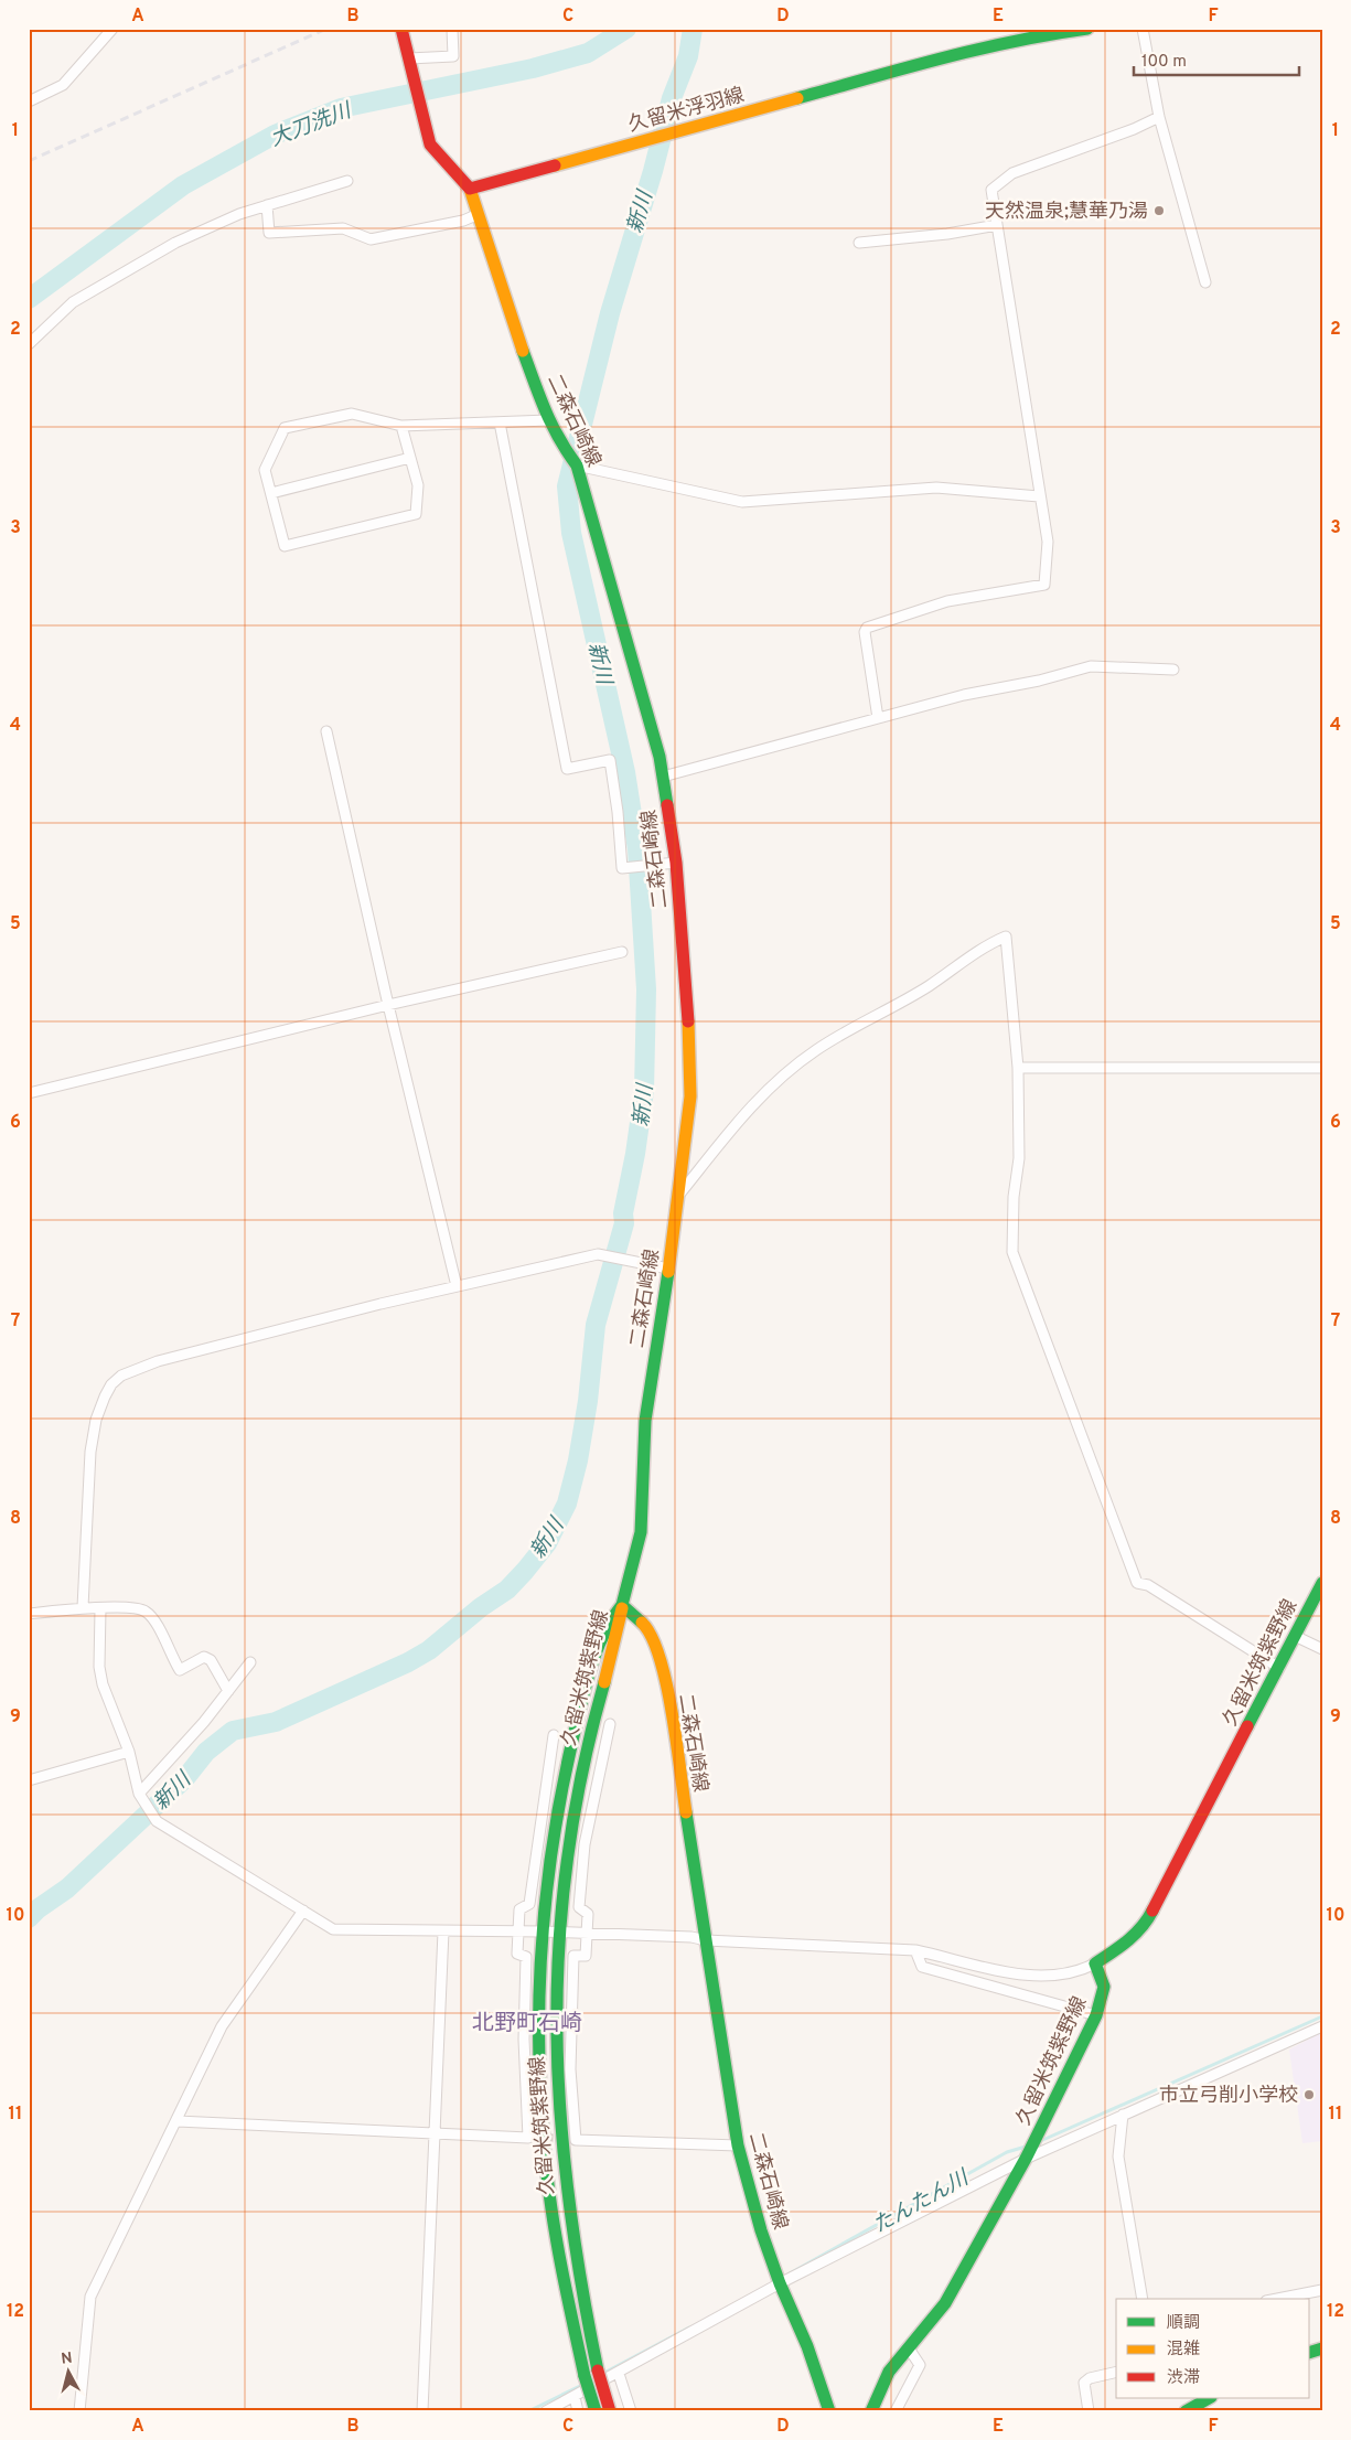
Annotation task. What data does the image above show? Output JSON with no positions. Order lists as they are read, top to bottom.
{
  "streets": {
    "main road": ["久留米浮羽線", "二森石崎線", "久留米筑紫野線"]
  },
  "crossings": [
    ["久留米浮羽線", "二森石崎線"],
    ["二森石崎線", "久留米筑紫野線"]
  ],
  "districts": ["北野町石崎"],
  "water": ["大刀洗川", "新川", "たんたん川"],
  "places": ["天然温泉;慧華乃湯", "市立弓削小学校"],
  "legend": ["順調", "混雑", "渋滞"],
  "scale_bar": "100 m",
  "north": "top",
  "grid": {
    "columns": [
      "A",
      "B",
      "C",
      "D",
      "E",
      "F"
    ],
    "rows": [
      "1",
      "2",
      "3",
      "4",
      "5",
      "6",
      "7",
      "8",
      "9",
      "10",
      "11",
      "12"
    ]
  }
}
